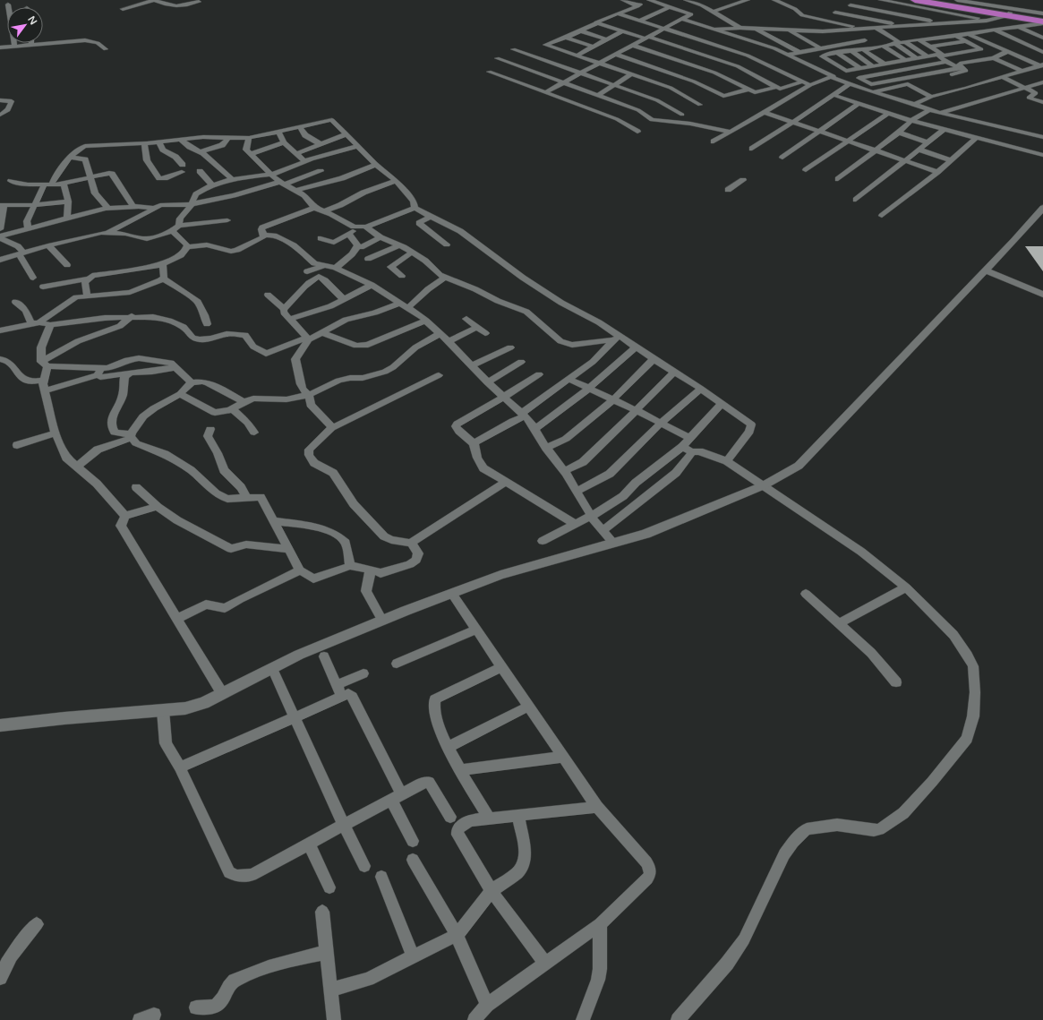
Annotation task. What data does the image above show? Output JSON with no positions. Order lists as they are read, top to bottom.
{
  "north": "top right"
}
